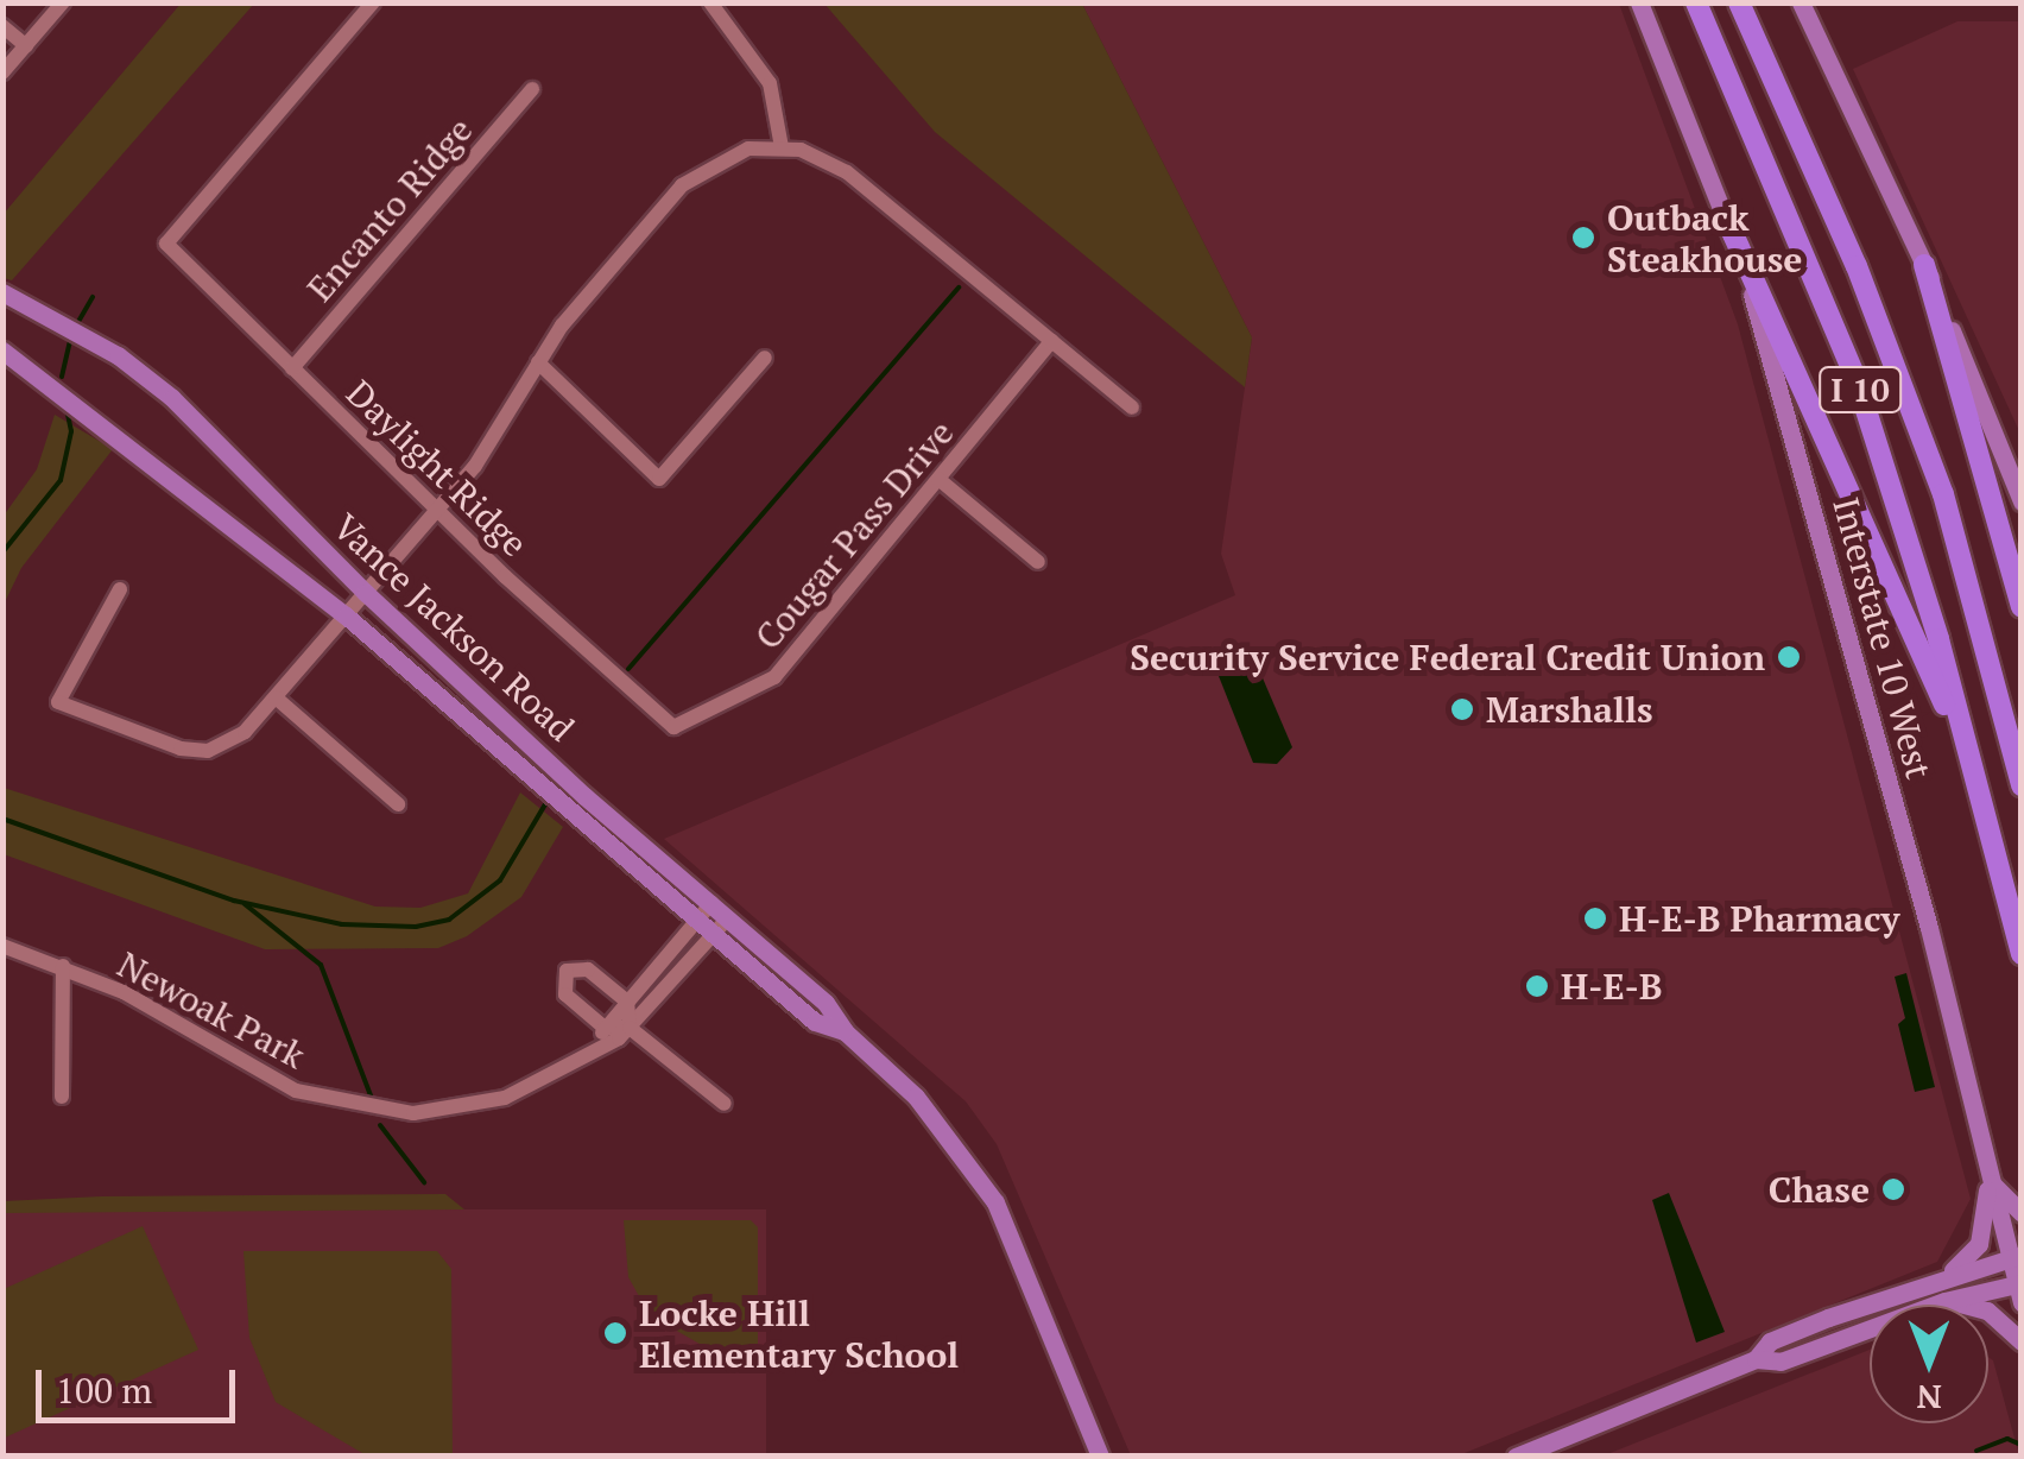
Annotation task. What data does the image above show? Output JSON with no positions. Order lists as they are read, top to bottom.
{
  "streets": {
    "highway": ["I 10"],
    "main road": ["Vance Jackson Road", "Interstate 10 West"],
    "street": [
      "Encanto Ridge",
      "Daylight Ridge",
      "Cougar Pass Drive",
      "Newoak Park"
    ]
  },
  "crossings": [
    ["Encanto Ridge", "Daylight Ridge"],
    ["Daylight Ridge", "Cougar Pass Drive"],
    ["Vance Jackson Road", "Newoak Park"]
  ],
  "places": [
    "Outback Steakhouse",
    "Security Service Federal Credit Union",
    "Marshalls",
    "H-E-B Pharmacy",
    "H-E-B",
    "Chase",
    "Locke Hill Elementary School"
  ],
  "scale_bar": "100 m",
  "north": "bottom"
}
